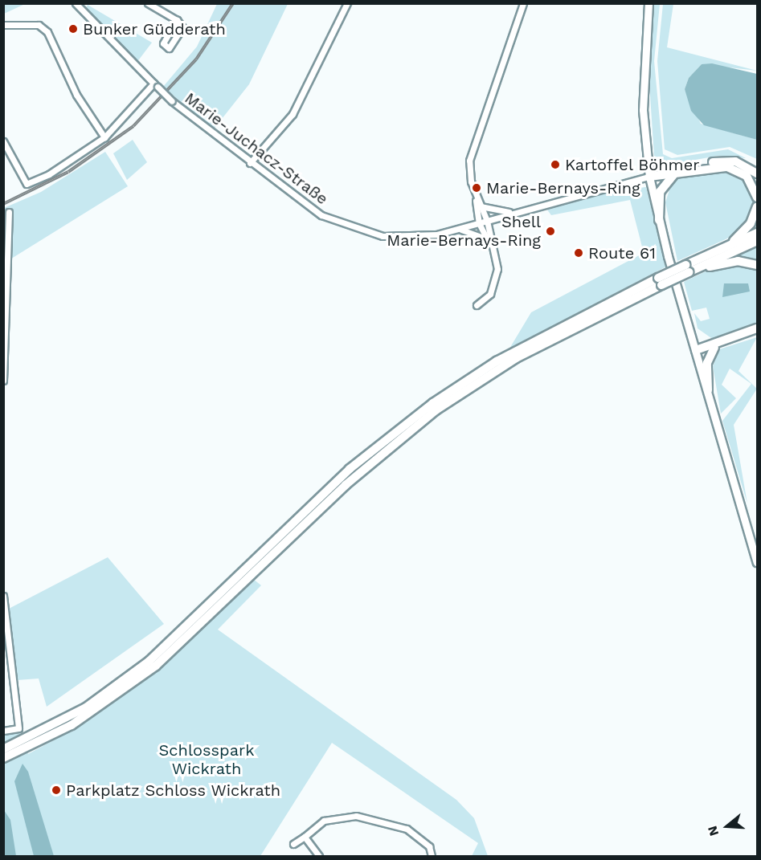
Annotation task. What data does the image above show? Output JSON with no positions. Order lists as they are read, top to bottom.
{
  "streets": {
    "street": ["Marie-Juchacz-Straße"]
  },
  "parks": ["Schlosspark Wickrath"],
  "places": [
    "Bunker Güdderath",
    "Kartoffel Böhmer",
    "Marie-Bernays-Ring",
    "Shell Marie-Bernays-Ring",
    "Route 61",
    "Parkplatz Schloss Wickrath"
  ],
  "north": "left"
}
